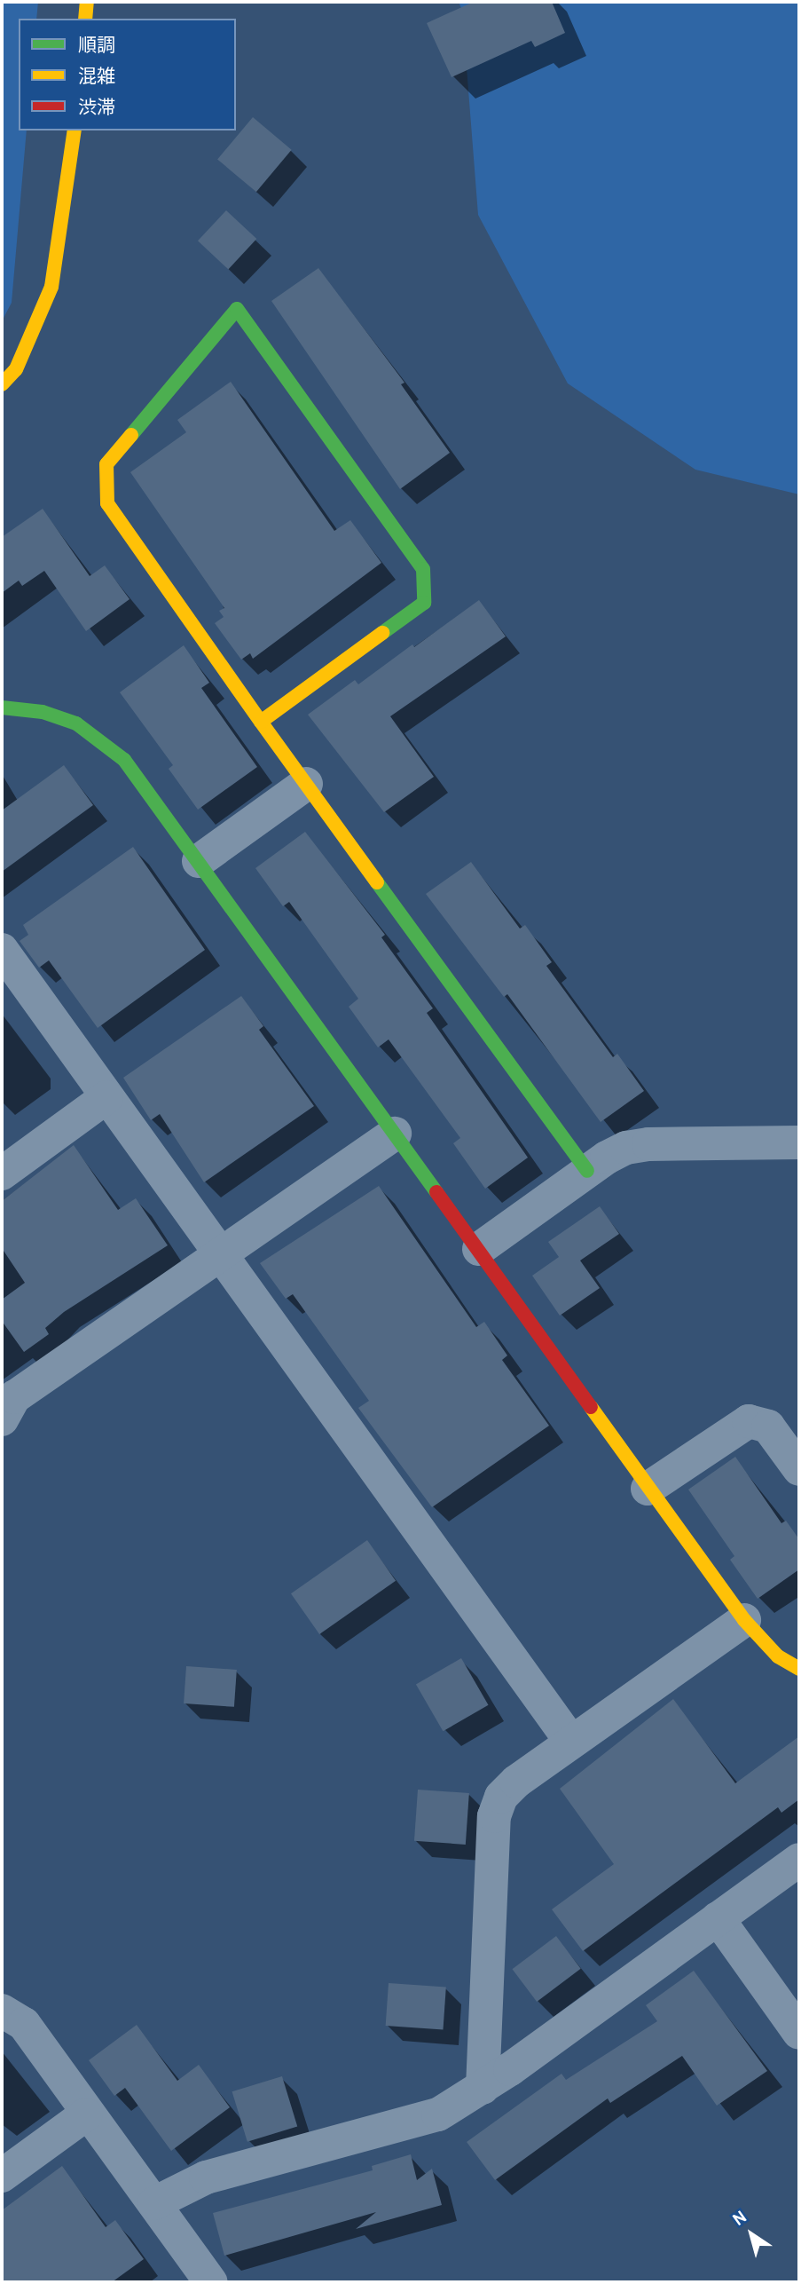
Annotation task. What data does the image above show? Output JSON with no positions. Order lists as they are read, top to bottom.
{
  "legend": ["順調", "混雑", "渋滞"],
  "north": "top left"
}
